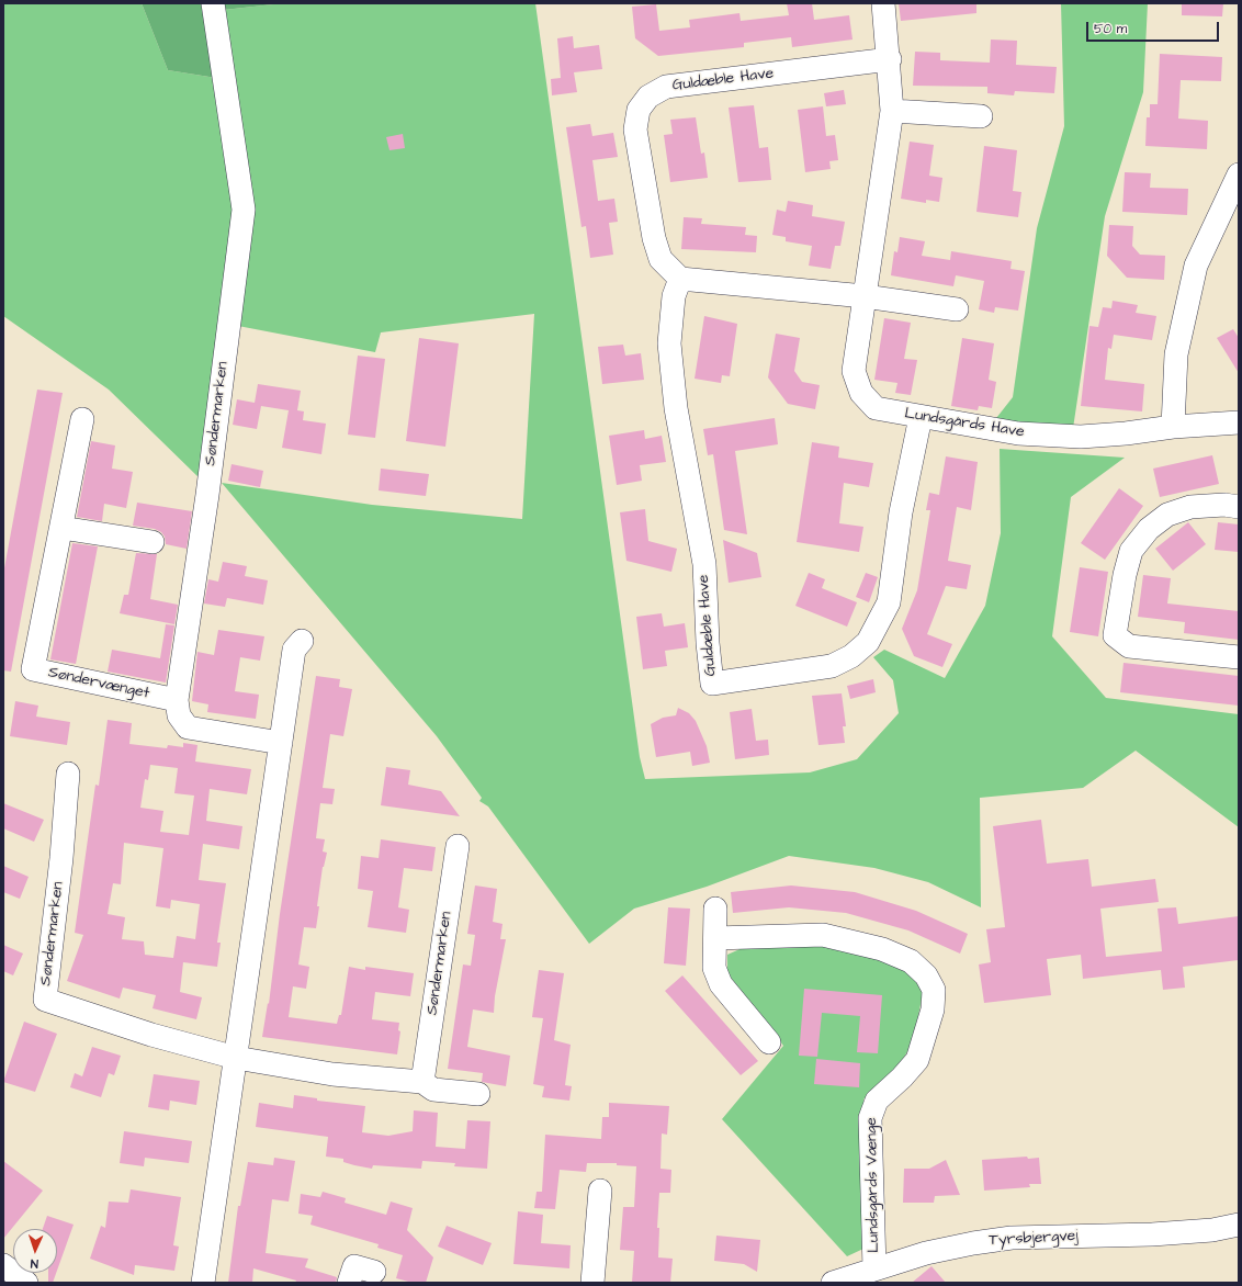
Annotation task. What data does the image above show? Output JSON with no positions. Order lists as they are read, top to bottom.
{
  "streets": {
    "street": [
      "Guldæble Have",
      "Søndermarken",
      "Lundsgårds Have",
      "Søndervænget",
      "Lundsgårds Vænge",
      "Tyrsbjergvej"
    ]
  },
  "crossings": [
    ["Guldæble Have", "Lundsgårds Have"],
    ["Søndermarken", "Søndervænget"],
    ["Lundsgårds Vænge", "Tyrsbjergvej"]
  ],
  "scale_bar": "50 m",
  "north": "bottom"
}
